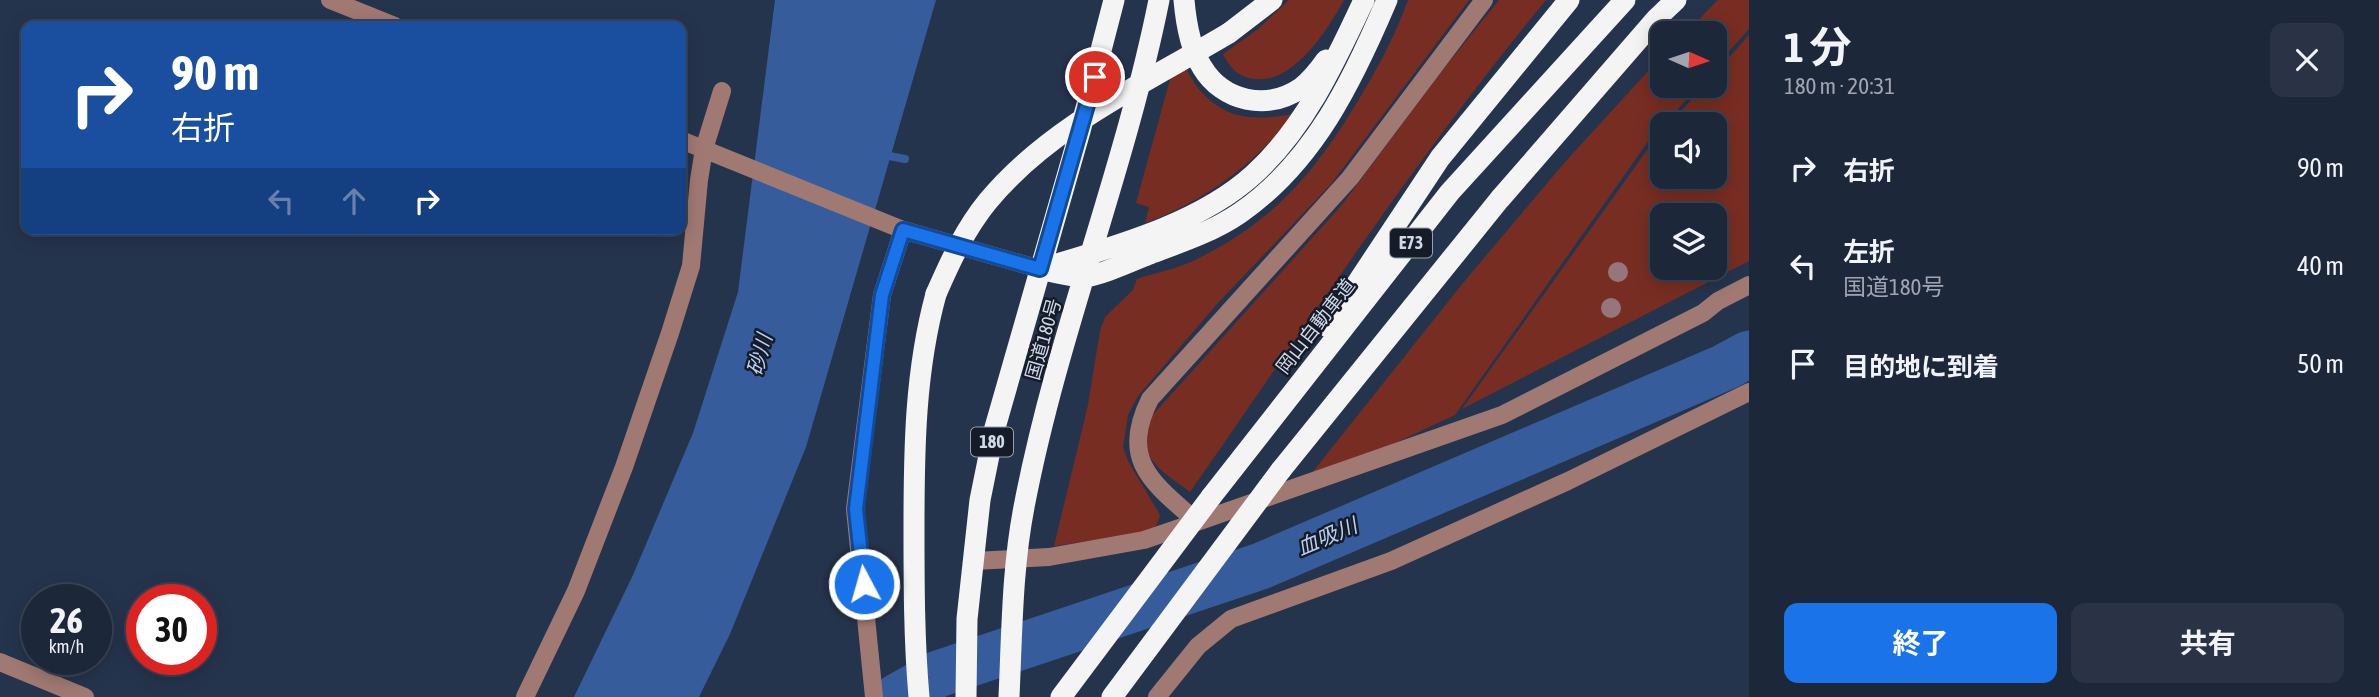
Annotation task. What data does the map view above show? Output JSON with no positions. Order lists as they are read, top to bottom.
{
  "streets": {
    "highway": [
      "E73",
      "岡山自動車道",
      "国道180号",
      "180"
    ]
  },
  "water": ["砂川", "血吸川"],
  "north": "right",
  "page": {
    "heading": ["1 分", "180 m · 20:31"],
    "turn": ["90 m", "右折"],
    "list": [
      {
        "name": "右折",
        "value": "90 m"
      },
      {
        "name": "左折",
        "note": "国道180号",
        "value": "40 m"
      },
      {
        "name": "目的地に到着",
        "value": "50 m"
      }
    ],
    "speed": "26 km/h",
    "limit": "30",
    "buttons": ["終了", "共有"]
  }
}
